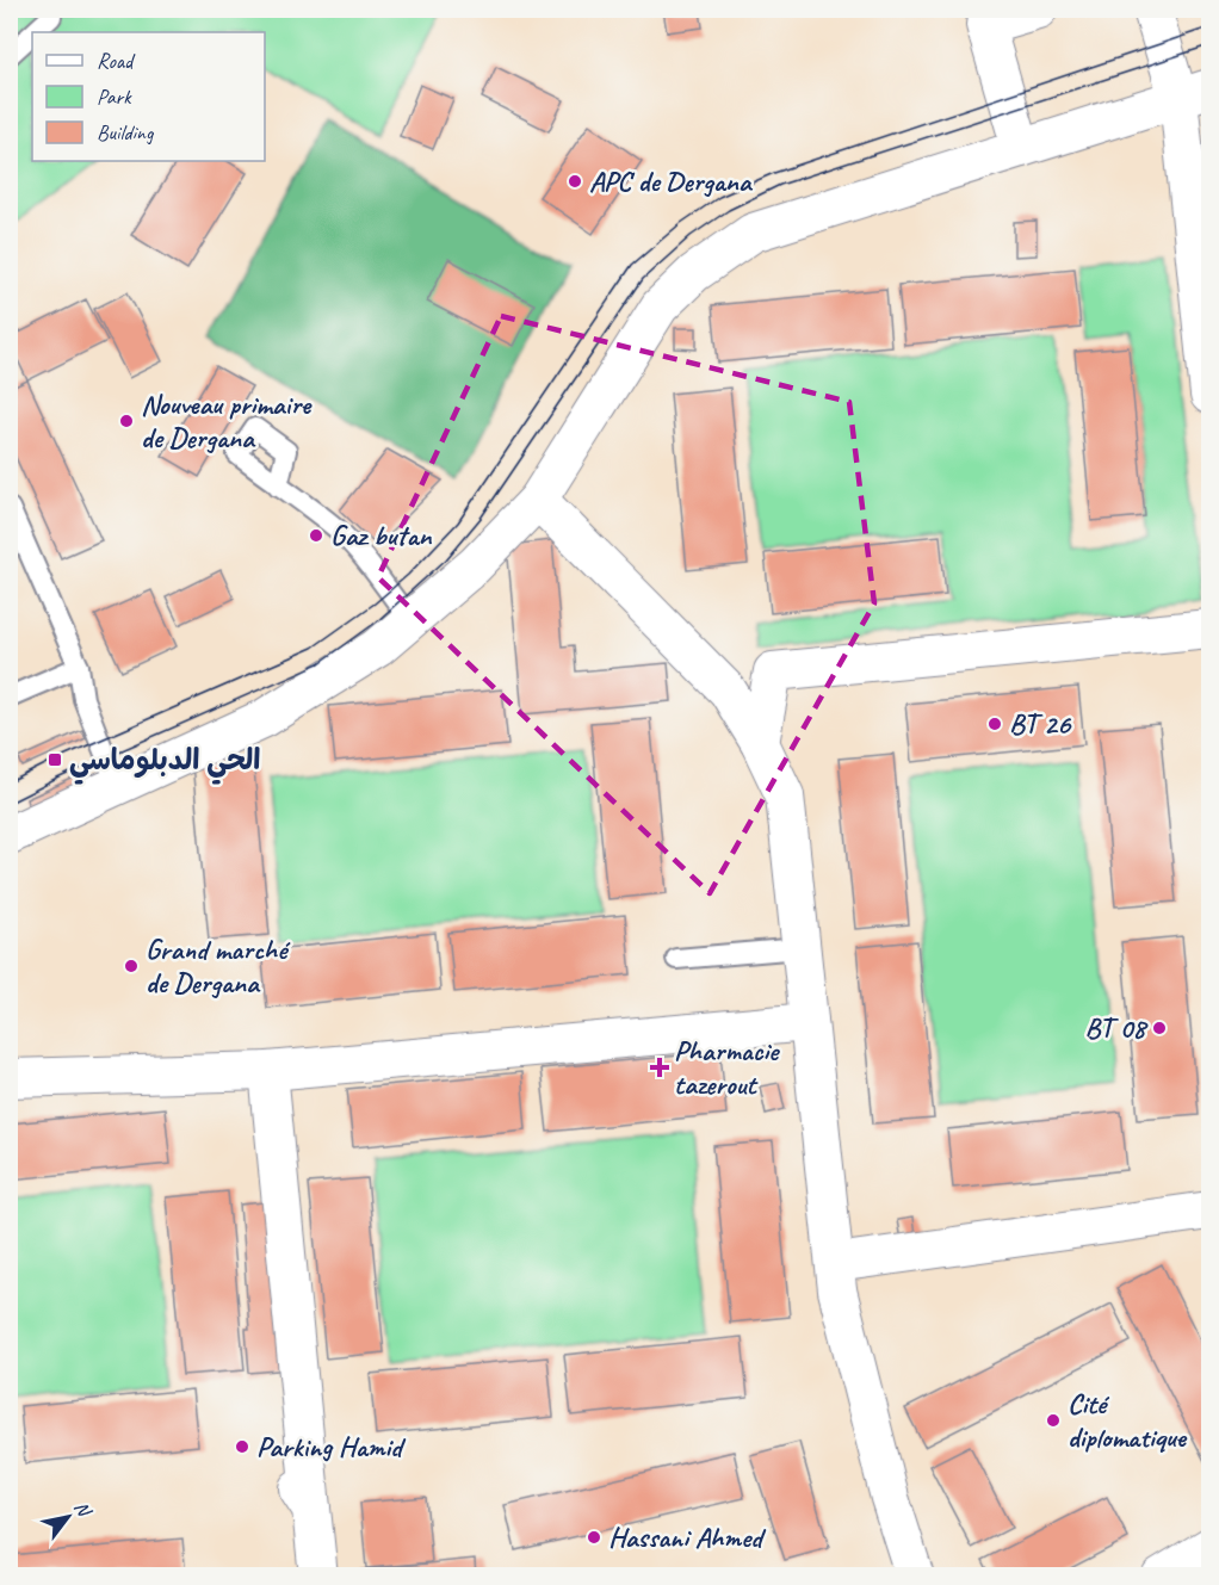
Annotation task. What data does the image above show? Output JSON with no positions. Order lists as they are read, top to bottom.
{
  "places": {
    "other": [
      "APC de Dergana",
      "Nouveau primaire de Dergana",
      "Gaz butan",
      "BT 26",
      "Grand marché de Dergana",
      "BT 08",
      "Cité diplomatique",
      "Parking Hamid",
      "Hassani Ahmed"
    ],
    "transit": ["الحي الدبلوماسي"],
    "health": ["Pharmacie tazerout"]
  },
  "legend": ["Road", "Park", "Building"],
  "north": "top right"
}
